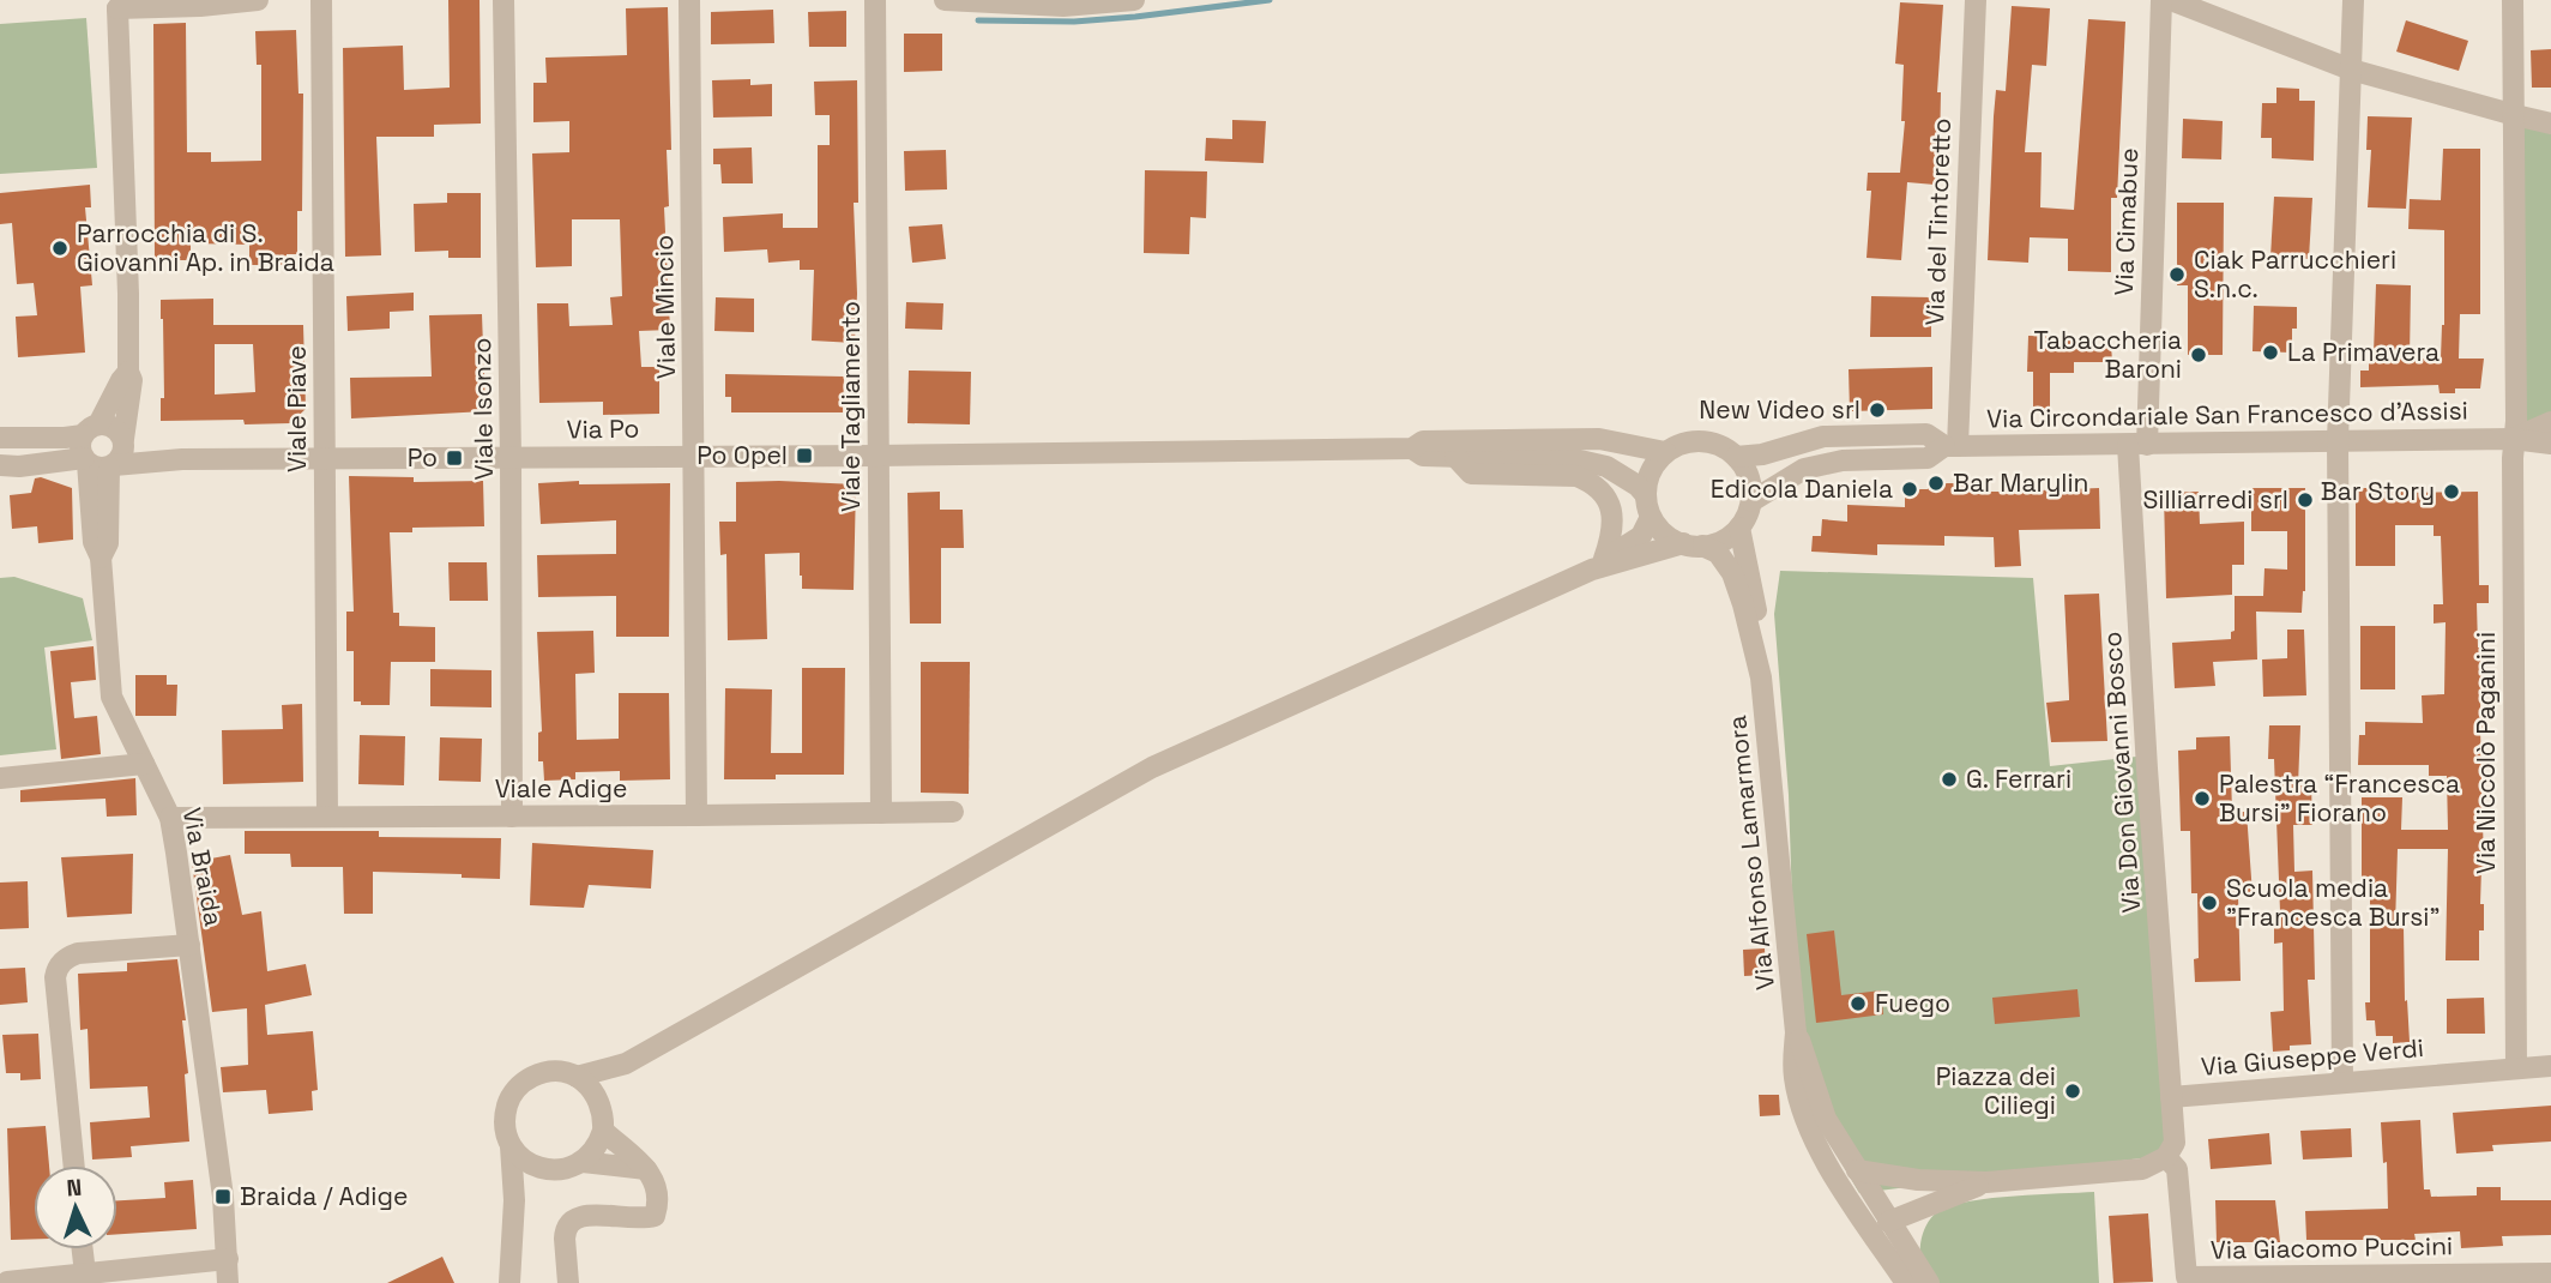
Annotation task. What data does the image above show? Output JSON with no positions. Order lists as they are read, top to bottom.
{
  "streets": {
    "street": [
      "Via del Tintoretto",
      "Via Cimabue",
      "Viale Mincio",
      "Viale Tagliamento",
      "Viale Piave",
      "Viale Isonzo",
      "Via Circondariale San Francesco d'Assisi",
      "Via Po",
      "Via Niccolò Paganini",
      "Via Don Giovanni Bosco",
      "Viale Adige",
      "Via Alfonso Lamarmora",
      "Via Braida",
      "Via Giuseppe Verdi",
      "Via Giacomo Puccini"
    ]
  },
  "crossings": [
    ["Via del Tintoretto", "Via Circondariale San Francesco d'Assisi"],
    ["Via Cimabue", "Via Circondariale San Francesco d'Assisi"],
    ["Via Cimabue", "Via Don Giovanni Bosco"],
    ["Viale Mincio", "Via Po"],
    ["Viale Mincio", "Viale Adige"],
    ["Viale Tagliamento", "Via Po"],
    ["Viale Tagliamento", "Viale Adige"],
    ["Viale Piave", "Via Po"],
    ["Viale Piave", "Viale Adige"],
    ["Viale Isonzo", "Via Po"],
    ["Viale Isonzo", "Viale Adige"],
    ["Via Circondariale San Francesco d'Assisi", "Via Niccolò Paganini"],
    ["Via Circondariale San Francesco d'Assisi", "Via Don Giovanni Bosco"],
    ["Via Po", "Via Braida"],
    ["Via Niccolò Paganini", "Via Giuseppe Verdi"],
    ["Via Don Giovanni Bosco", "Via Giuseppe Verdi"],
    ["Viale Adige", "Via Braida"],
    ["Via Giuseppe Verdi", "Via Giacomo Puccini"]
  ],
  "places": {
    "other": [
      "Parrocchia di S. Giovanni Ap. in Braida",
      "Ciak Parrucchieri S.n.c.",
      "La Primavera",
      "Tabaccheria Baroni",
      "New Video srl",
      "Bar Marylin",
      "Edicola Daniela",
      "Bar Story",
      "Silliarredi srl",
      "G. Ferrari",
      "Palestra “Francesca Bursi” Fiorano",
      "Scuola media \"Francesca Bursi\"",
      "Fuego",
      "Piazza dei Ciliegi"
    ],
    "transit": ["Po Opel", "Po", "Braida / Adige"]
  },
  "north": "top"
}
